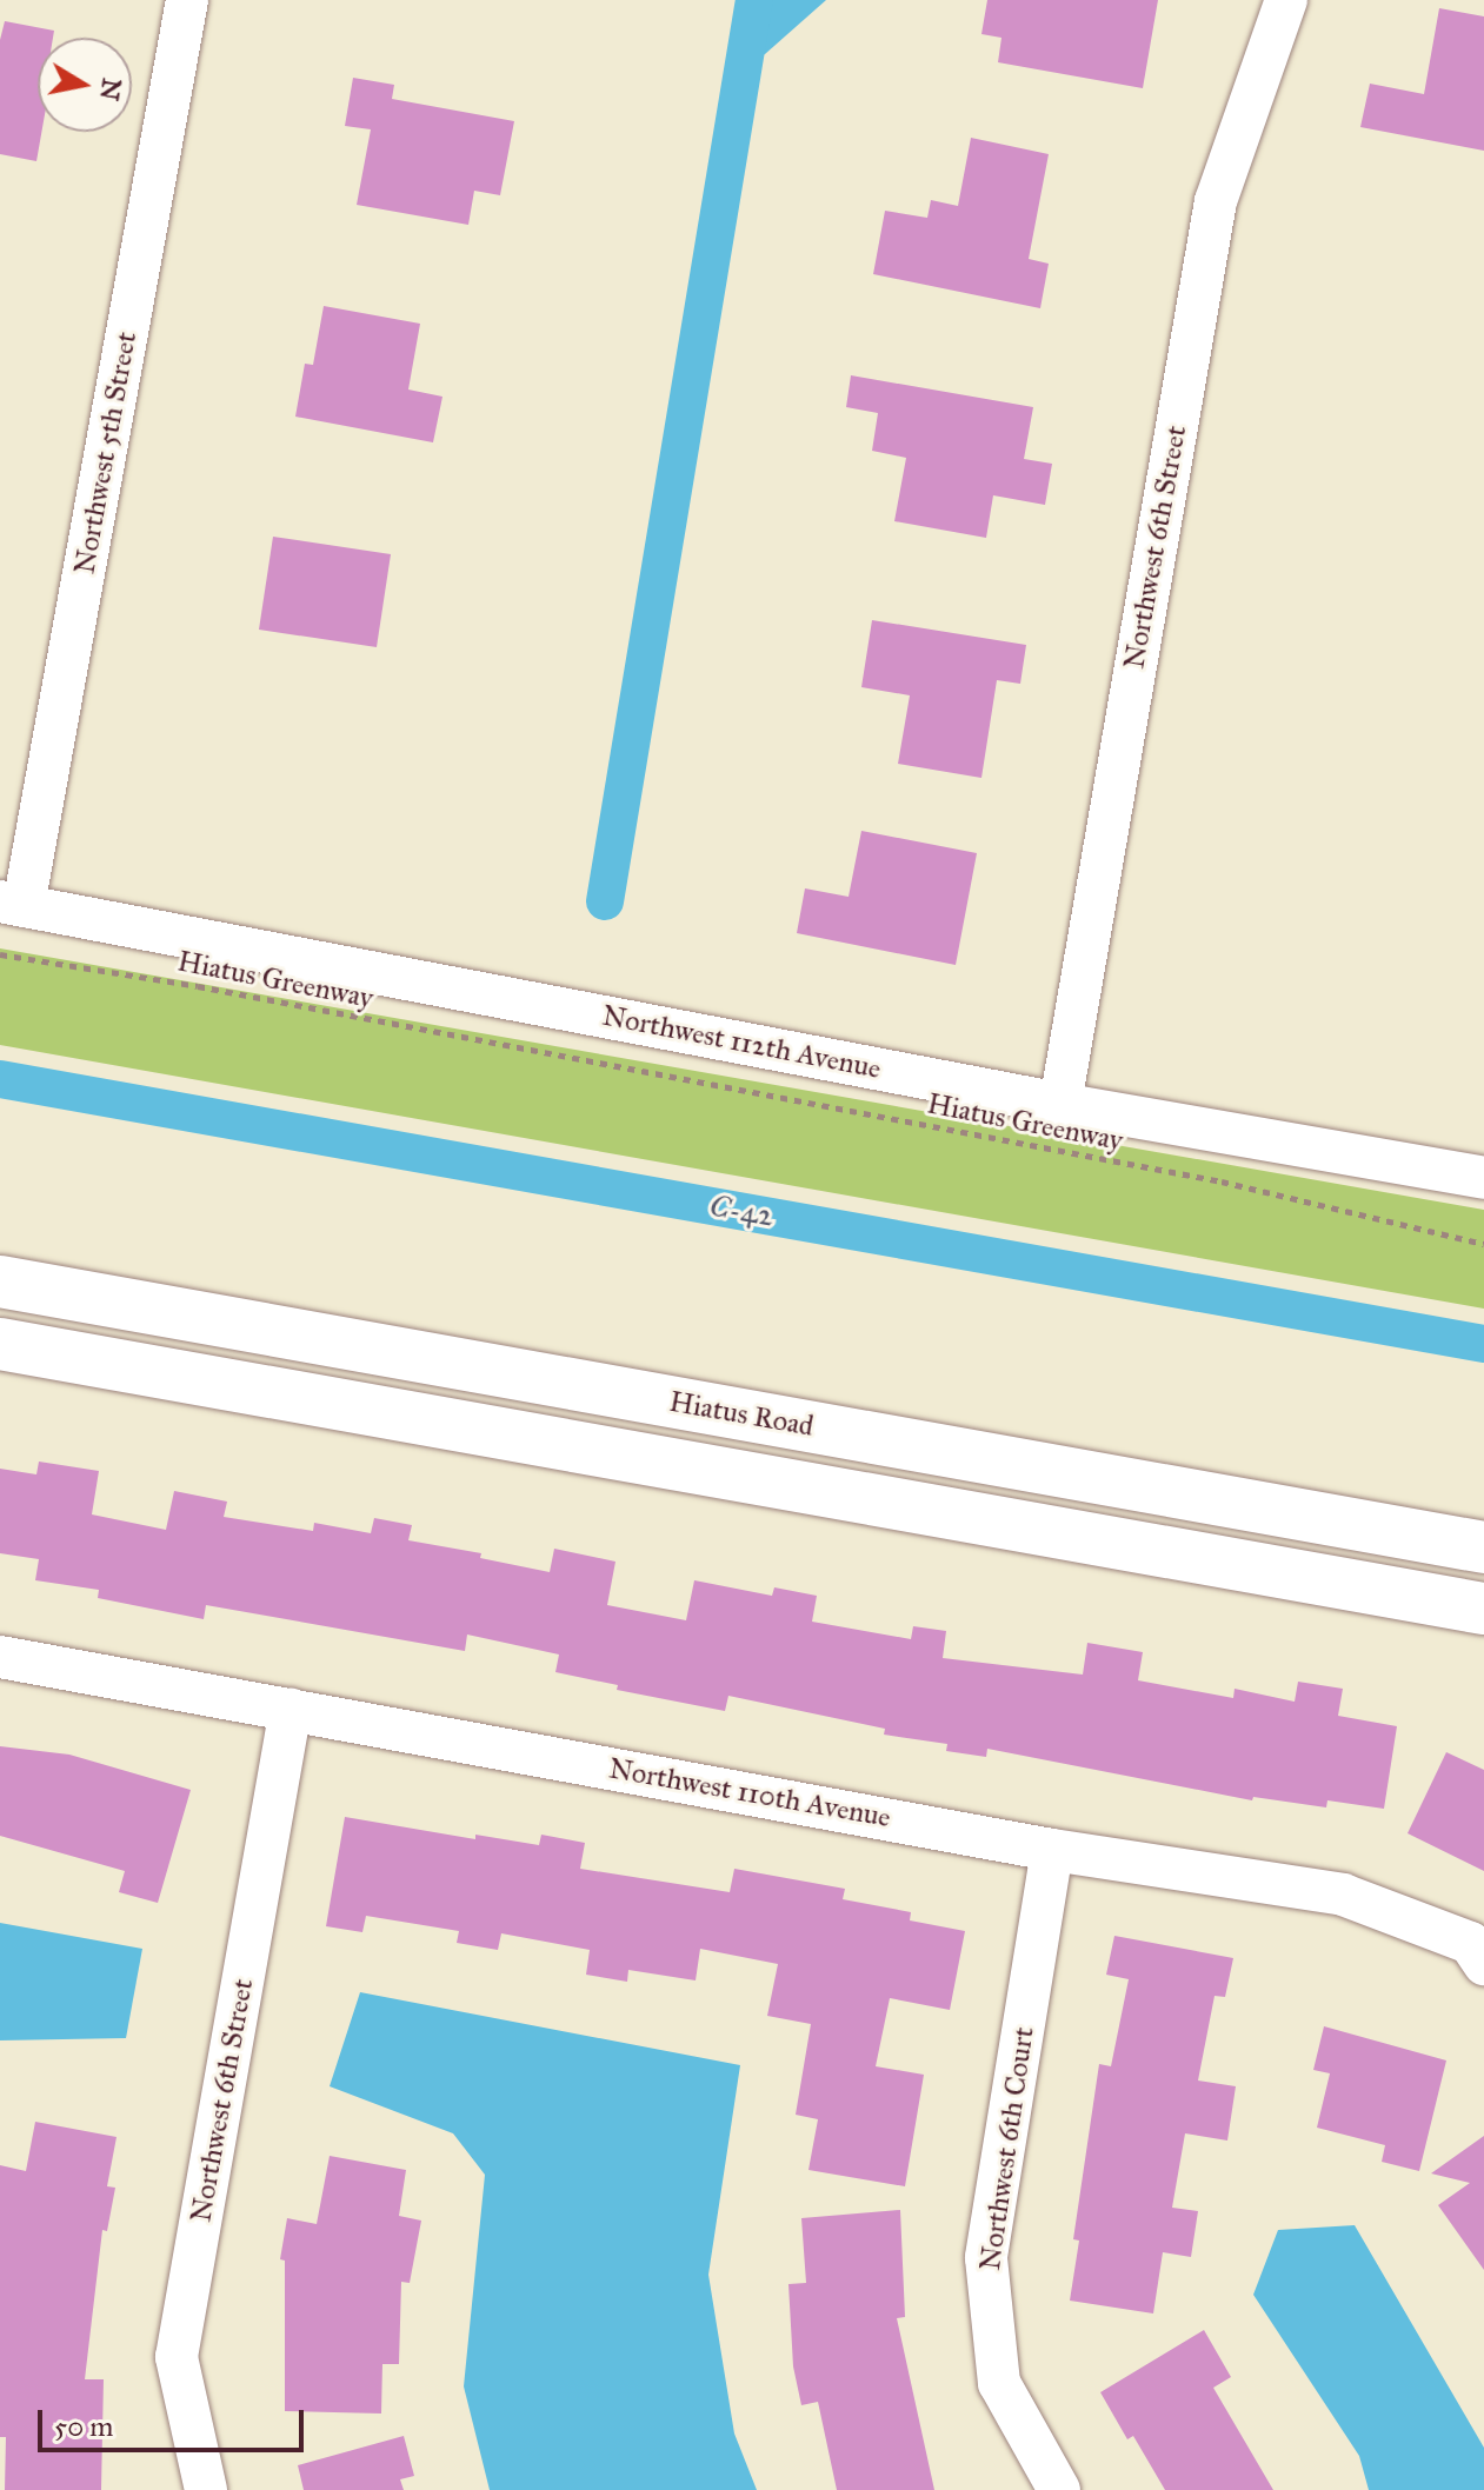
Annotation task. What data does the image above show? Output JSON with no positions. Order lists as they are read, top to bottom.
{
  "streets": {
    "main road": ["Hiatus Road"],
    "street": [
      "Northwest 5th Street",
      "Northwest 6th Street",
      "Northwest 112th Avenue",
      "Northwest 110th Avenue",
      "Northwest 6th Court"
    ],
    "path": ["Hiatus Greenway"]
  },
  "crossings": [
    ["Northwest 5th Street", "Northwest 112th Avenue"],
    ["Northwest 6th Street", "Northwest 112th Avenue"],
    ["Northwest 6th Street", "Northwest 110th Avenue"],
    ["Northwest 110th Avenue", "Northwest 6th Court"]
  ],
  "water": ["C-42"],
  "scale_bar": "50 m",
  "north": "right"
}
